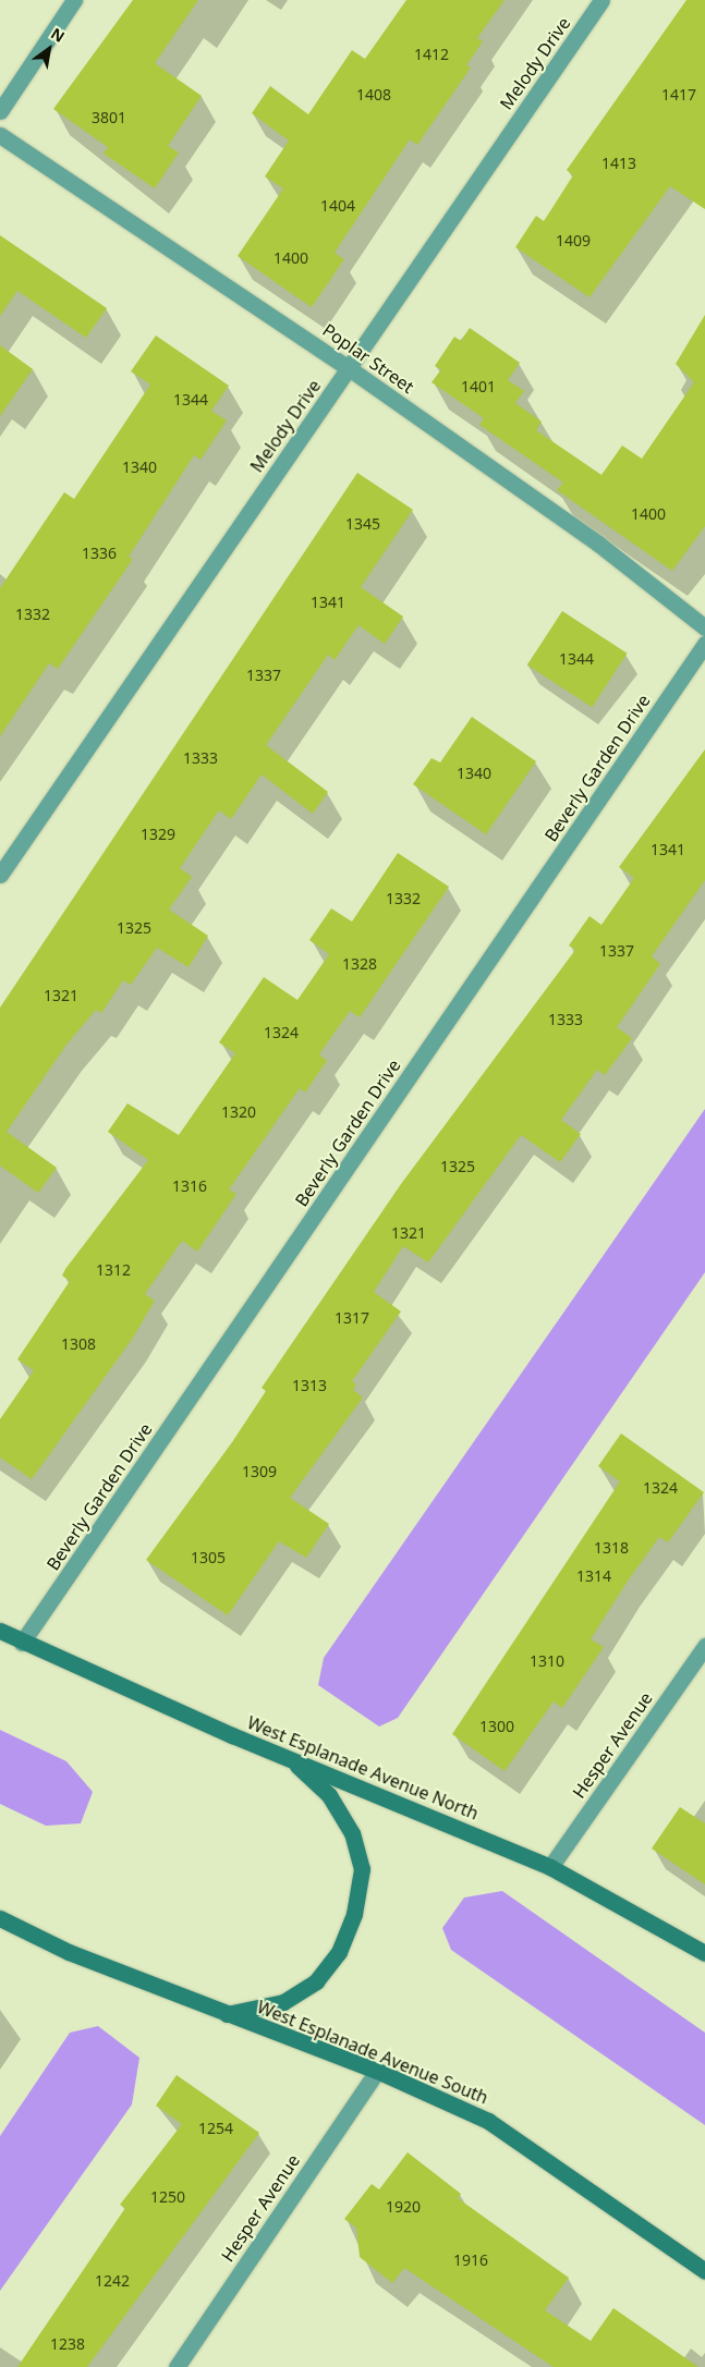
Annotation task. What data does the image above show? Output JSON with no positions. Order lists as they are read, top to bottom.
{
  "streets": {
    "main road": ["West Esplanade Avenue North", "West Esplanade Avenue South"],
    "street": [
      "Melody Drive",
      "Poplar Street",
      "Beverly Garden Drive",
      "Hesper Avenue"
    ]
  },
  "crossings": [
    ["Melody Drive", "Poplar Street"],
    ["Beverly Garden Drive", "West Esplanade Avenue North"],
    ["Hesper Avenue", "West Esplanade Avenue North"],
    ["Hesper Avenue", "West Esplanade Avenue South"]
  ],
  "house_numbers": [
    "1412",
    "1408",
    "1417",
    "3801",
    "1413",
    "1404",
    "1409",
    "1400",
    "1401",
    "1344",
    "1340",
    "1400",
    "1345",
    "1336",
    "1341",
    "1332",
    "1344",
    "1337",
    "1333",
    "1340",
    "1329",
    "1341",
    "1332",
    "1325",
    "1337",
    "1328",
    "1321",
    "1333",
    "1324",
    "1320",
    "1325",
    "1316",
    "1321",
    "1312",
    "1317",
    "1308",
    "1313",
    "1309",
    "1324",
    "1318",
    "1305",
    "1314",
    "1310",
    "1300",
    "1254",
    "1250",
    "1920",
    "1916",
    "1242",
    "1238"
  ],
  "north": "top right"
}
